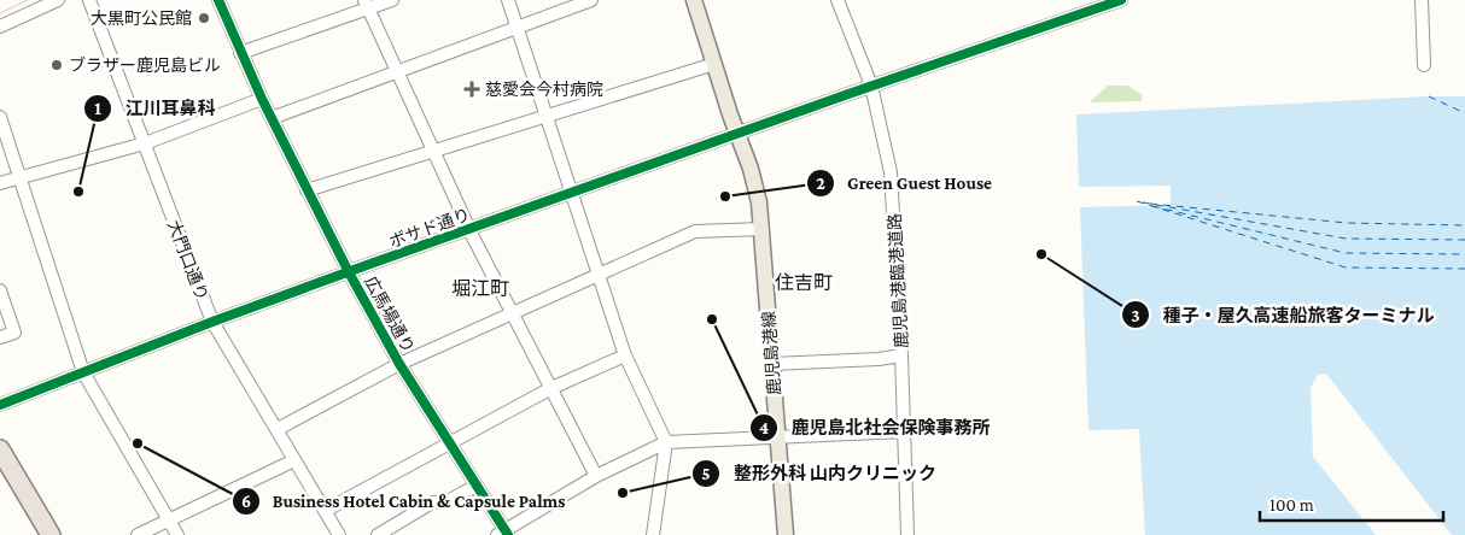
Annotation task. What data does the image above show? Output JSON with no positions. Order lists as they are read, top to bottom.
{
  "streets": {
    "main road": ["鹿児島港線"],
    "street": [
      "ボサド通り",
      "大門口通り",
      "鹿児島港臨港道路",
      "広馬場通り"
    ]
  },
  "crossings": [
    ["ボサド通り", "大門口通り"],
    ["ボサド通り", "鹿児島港臨港道路"],
    ["ボサド通り", "広馬場通り"],
    ["ボサド通り", "鹿児島港線"]
  ],
  "districts": ["住吉町", "堀江町"],
  "places": {
    "other": [
      "大黒町公民館",
      "ブラザー鹿児島ビル",
      "江川耳鼻科",
      "Green Guest House",
      "種子・屋久高速船旅客ターミナル",
      "鹿児島北社会保険事務所",
      "Business Hotel Cabin & Capsule Palms",
      "整形外科 山内クリニック"
    ],
    "health": ["慈愛会今村病院"]
  },
  "scale_bar": "100 m"
}
